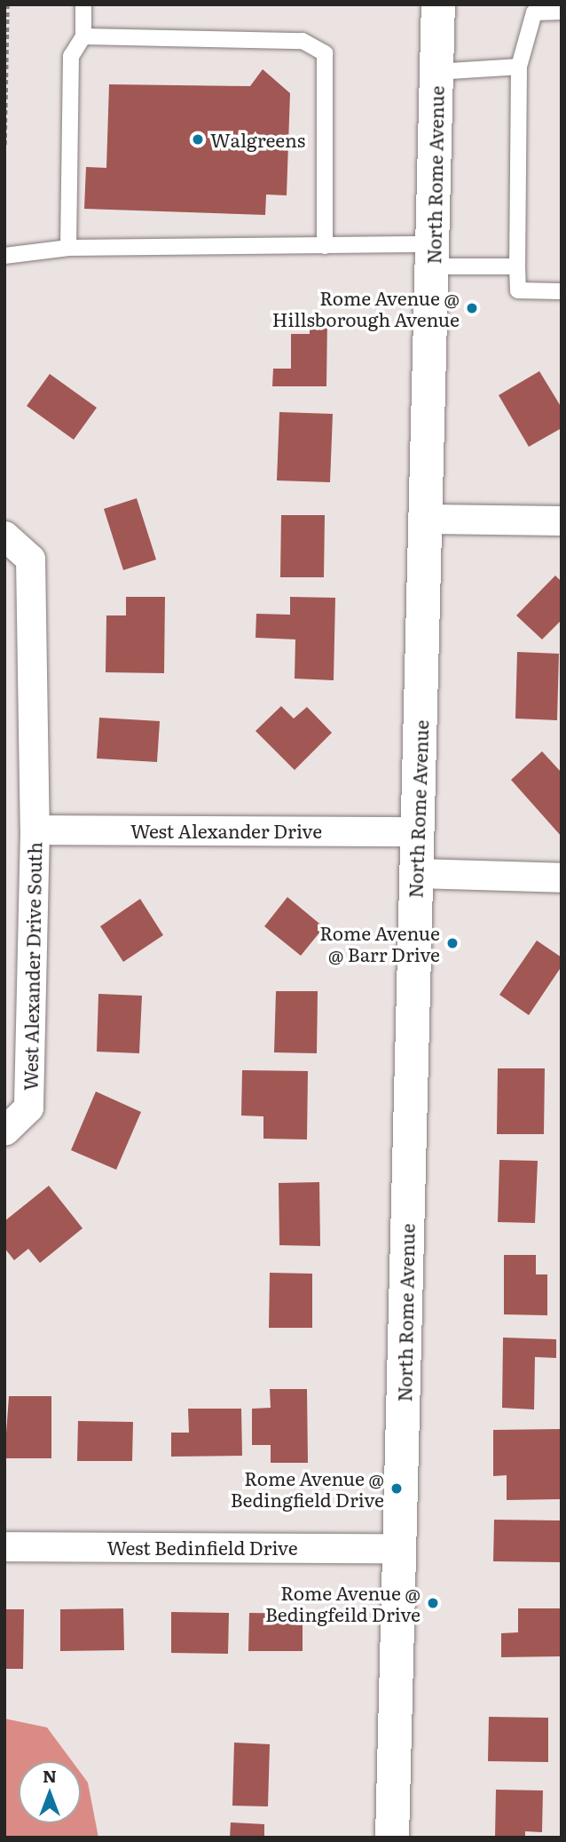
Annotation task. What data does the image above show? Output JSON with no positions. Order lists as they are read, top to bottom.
{
  "streets": {
    "street": [
      "North Rome Avenue",
      "West Alexander Drive",
      "West Alexander Drive South",
      "West Bedinfield Drive"
    ]
  },
  "crossings": [
    ["North Rome Avenue", "West Alexander Drive"],
    ["North Rome Avenue", "West Bedinfield Drive"],
    ["West Alexander Drive", "West Alexander Drive South"]
  ],
  "places": [
    "Walgreens",
    "Rome Avenue @ Hillsborough Avenue",
    "Rome Avenue @ Barr Drive",
    "Rome Avenue @ Bedingfield Drive",
    "Rome Avenue @ Bedingfeild Drive"
  ],
  "north": "top"
}
